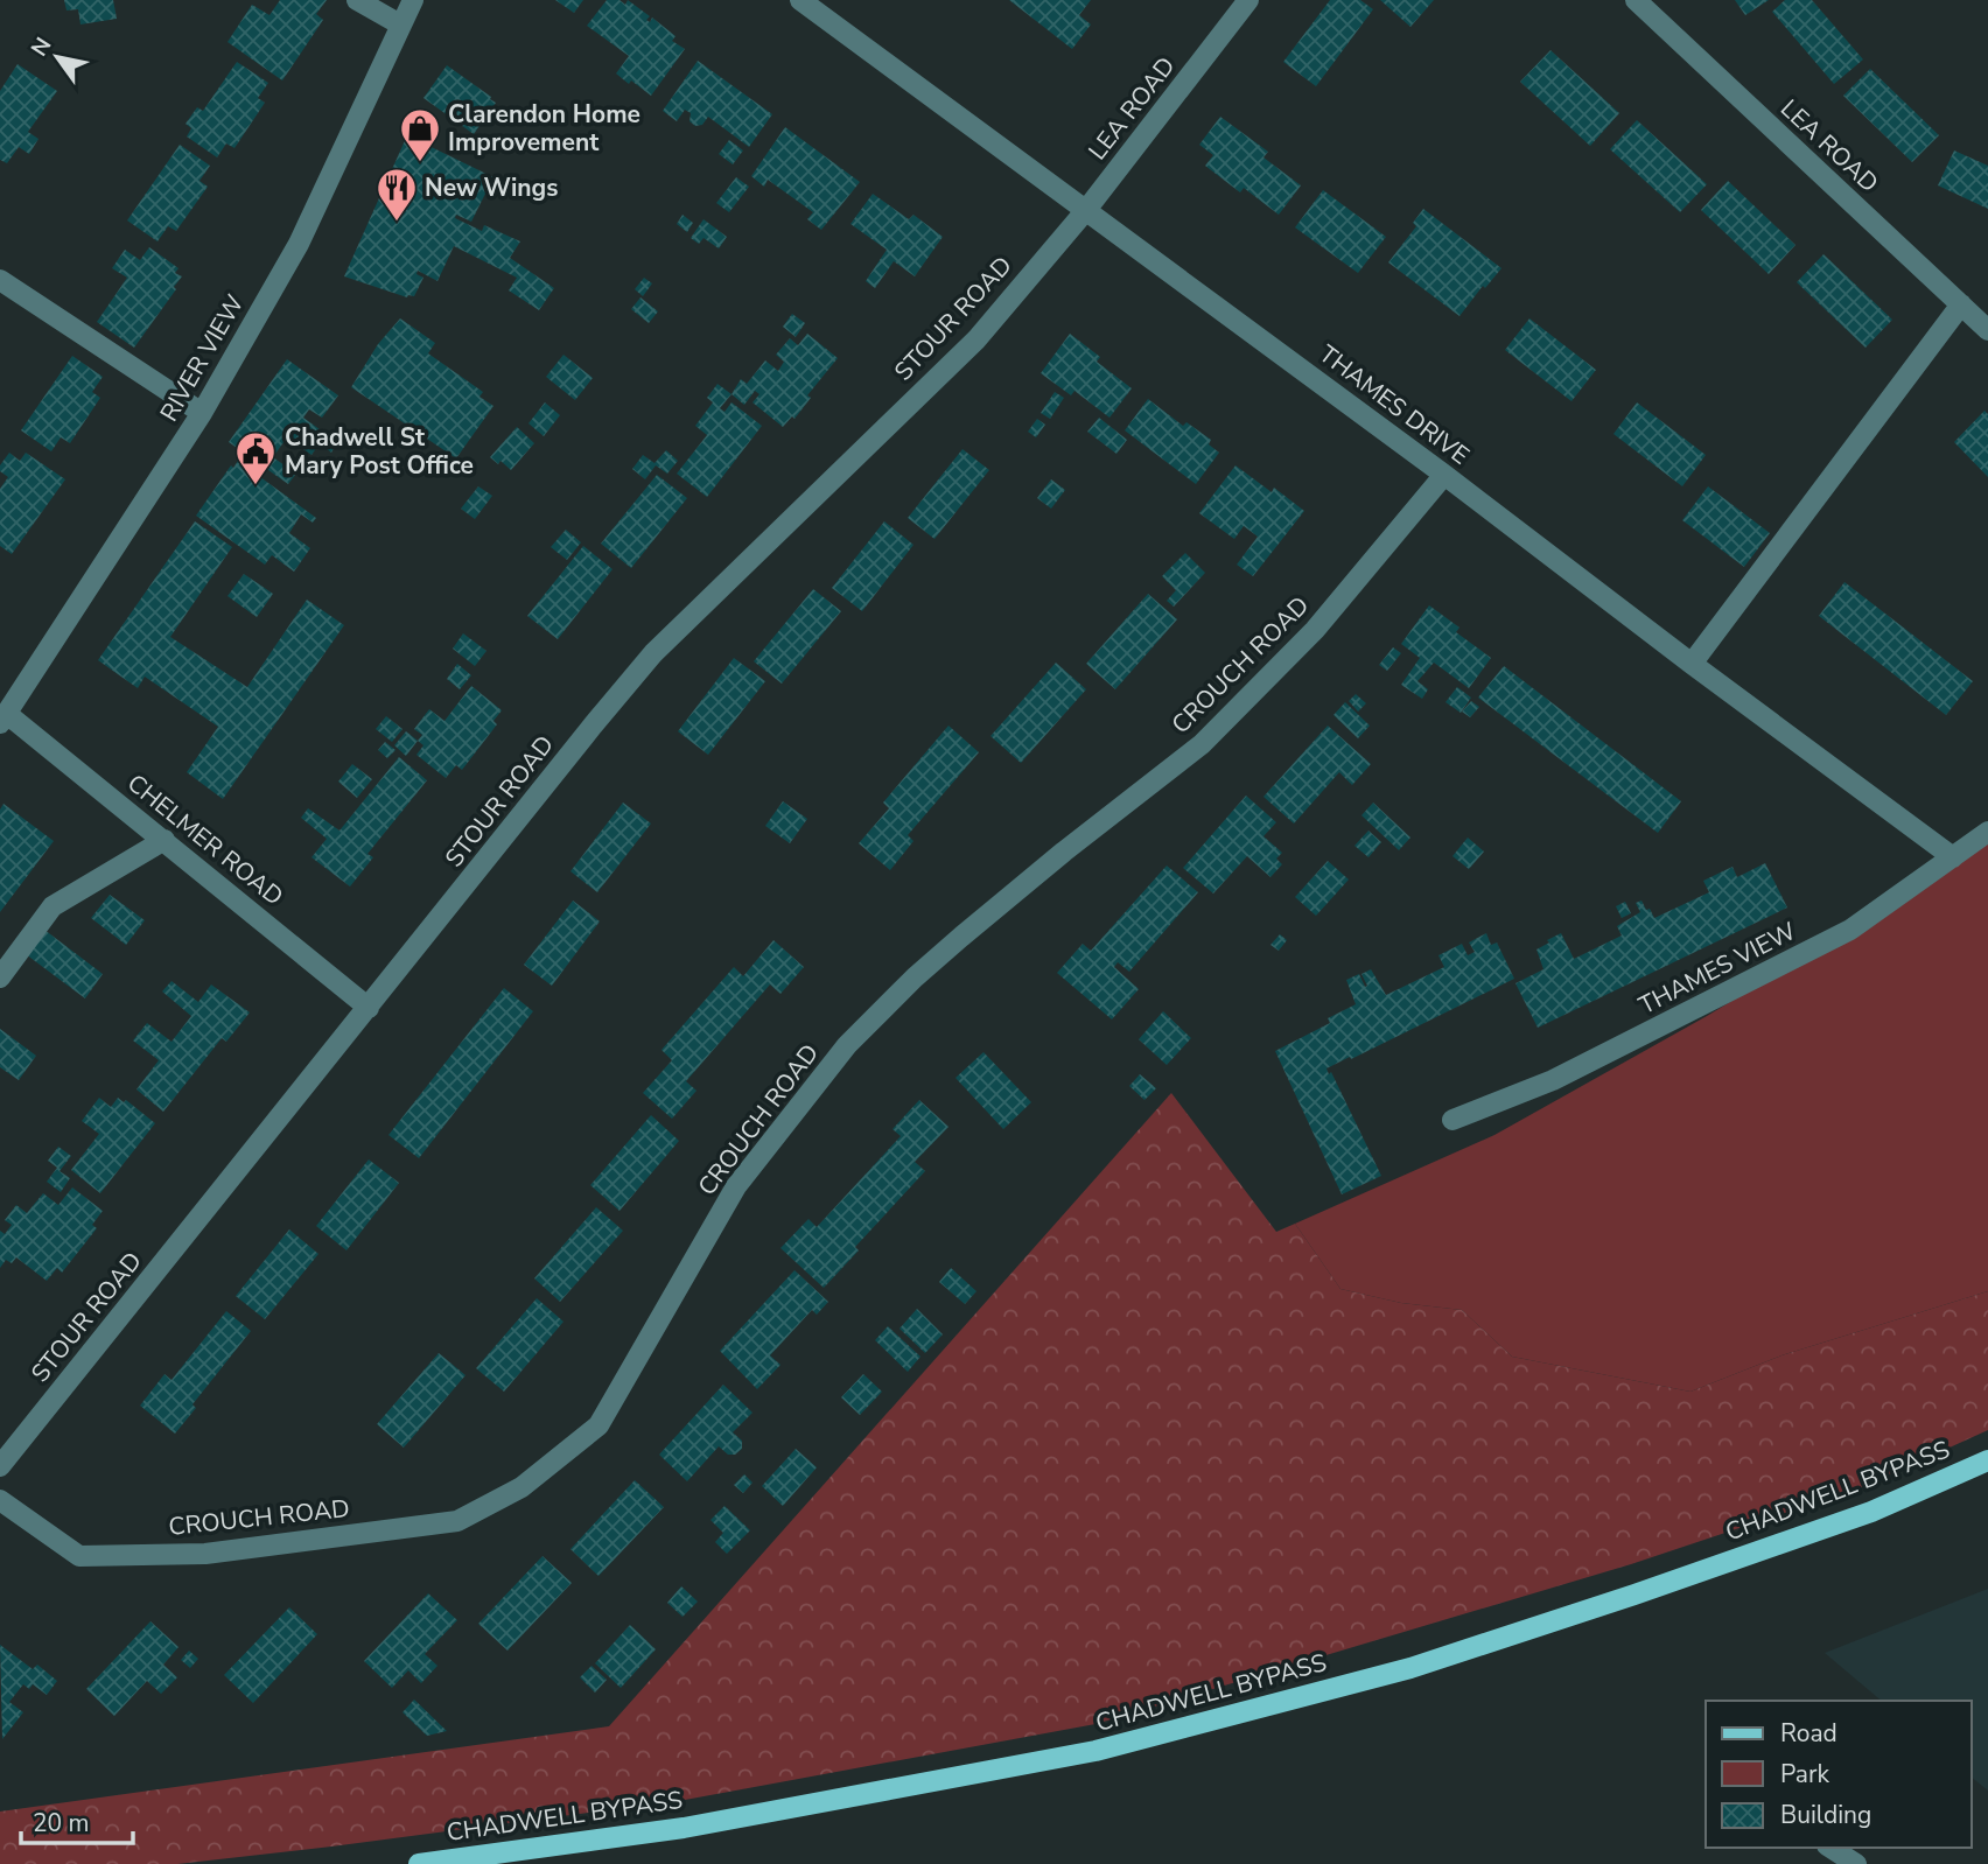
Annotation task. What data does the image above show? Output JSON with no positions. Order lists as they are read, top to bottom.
{
  "streets": {
    "main road": ["CHADWELL BYPASS"],
    "street": [
      "LEA ROAD",
      "STOUR ROAD",
      "RIVER VIEW",
      "THAMES DRIVE",
      "CROUCH ROAD",
      "CHELMER ROAD",
      "THAMES VIEW"
    ]
  },
  "crossings": [
    ["LEA ROAD", "STOUR ROAD"],
    ["LEA ROAD", "THAMES DRIVE"],
    ["STOUR ROAD", "THAMES DRIVE"],
    ["STOUR ROAD", "CHELMER ROAD"],
    ["RIVER VIEW", "CHELMER ROAD"],
    ["THAMES DRIVE", "CROUCH ROAD"],
    ["THAMES DRIVE", "THAMES VIEW"]
  ],
  "places": {
    "shop": ["Clarendon Home Improvement"],
    "restaurant": ["New Wings"],
    "public building": ["Chadwell St Mary Post Office"]
  },
  "legend": ["Road", "Park", "Building"],
  "scale_bar": "20 m",
  "north": "top left"
}
